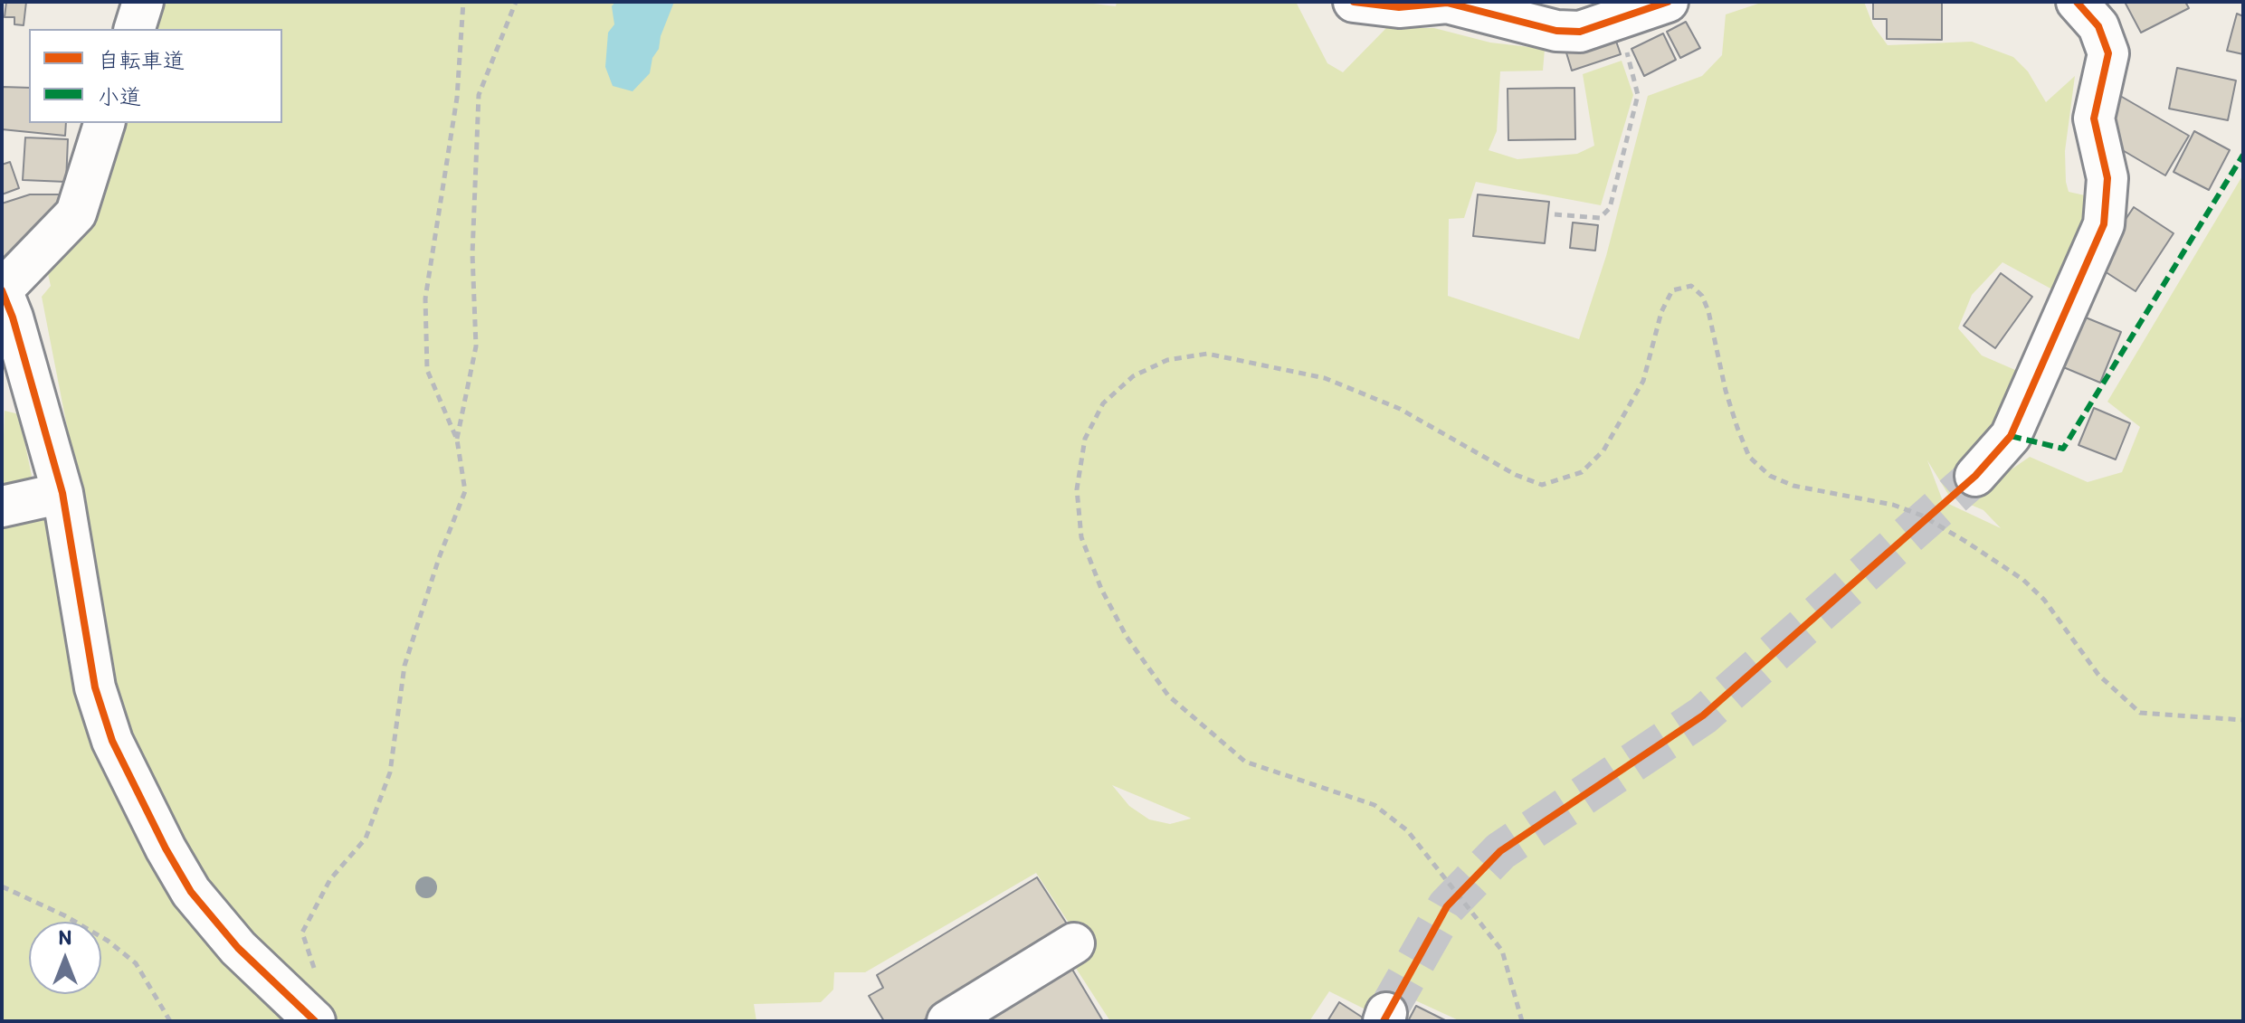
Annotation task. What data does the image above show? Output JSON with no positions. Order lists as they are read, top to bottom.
{
  "legend": ["自転車道", "小道"],
  "north": "top"
}
